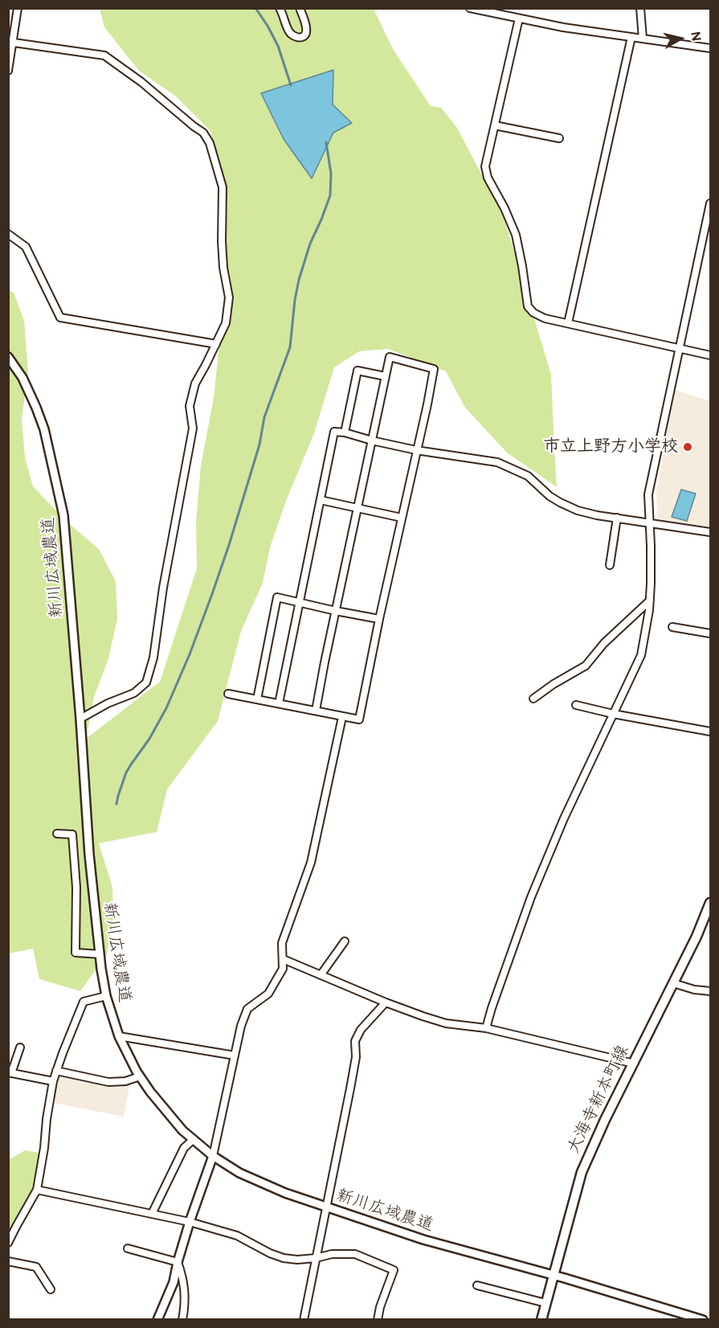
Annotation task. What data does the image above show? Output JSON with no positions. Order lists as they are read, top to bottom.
{
  "streets": {
    "main road": ["大海寺新本町線"],
    "street": ["新川広域農道"]
  },
  "crossings": [
    ["新川広域農道", "大海寺新本町線"]
  ],
  "places": ["市立上野方小学校"],
  "north": "right"
}
